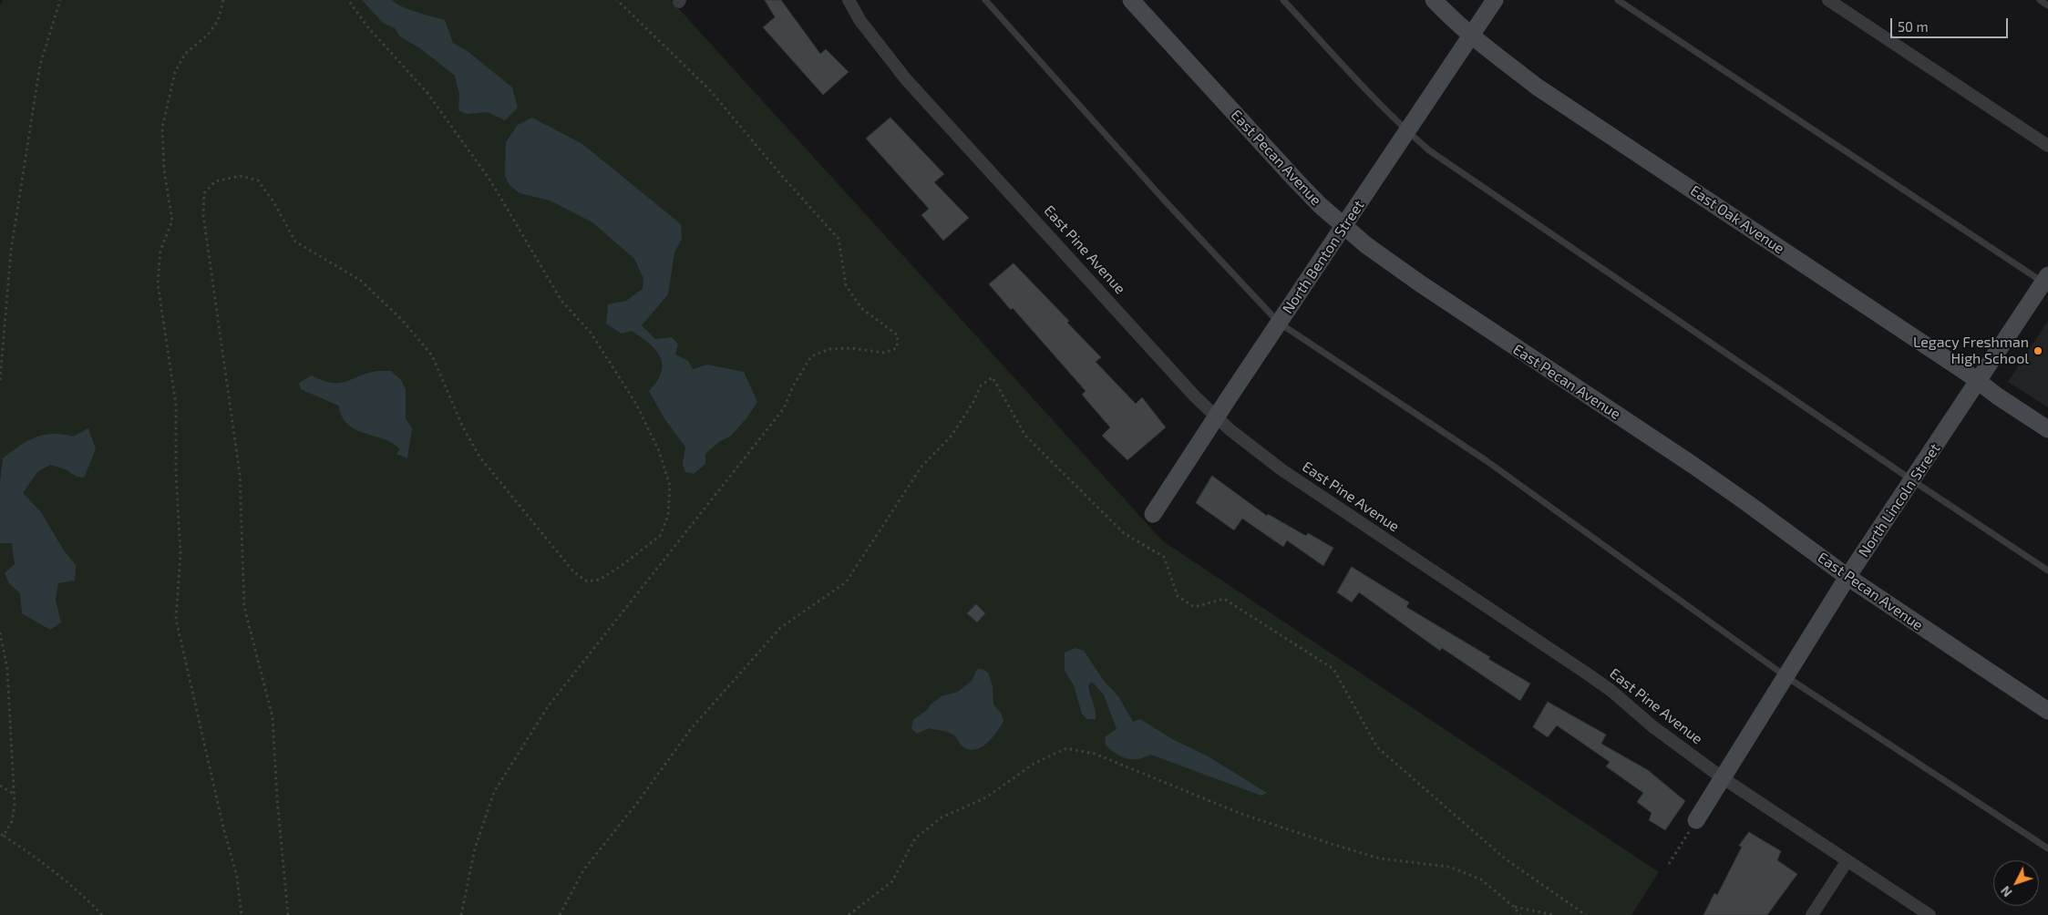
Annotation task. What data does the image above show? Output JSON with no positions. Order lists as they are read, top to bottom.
{
  "streets": {
    "street": [
      "East Pecan Avenue",
      "East Oak Avenue",
      "East Pine Avenue",
      "North Benton Street",
      "North Lincoln Street"
    ]
  },
  "crossings": [
    ["East Pecan Avenue", "North Benton Street"],
    ["East Pecan Avenue", "North Lincoln Street"],
    ["East Oak Avenue", "North Benton Street"],
    ["East Oak Avenue", "North Lincoln Street"],
    ["East Pine Avenue", "North Benton Street"],
    ["East Pine Avenue", "North Lincoln Street"]
  ],
  "places": ["Legacy Freshman High School"],
  "scale_bar": "50 m",
  "north": "bottom left"
}
